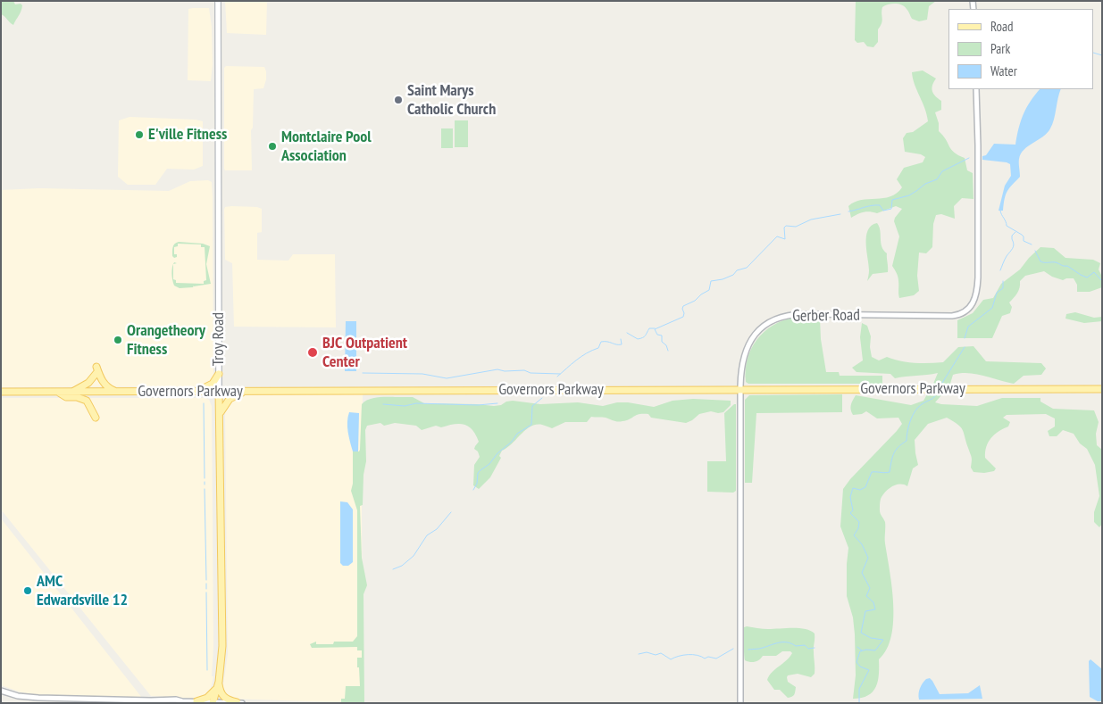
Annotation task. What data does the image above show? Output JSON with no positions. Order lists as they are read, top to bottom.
{
  "streets": {
    "main road": ["Troy Road", "Governors Parkway"],
    "street": ["Gerber Road"]
  },
  "crossings": [
    ["Gerber Road", "Governors Parkway"],
    ["Troy Road", "Governors Parkway"]
  ],
  "places": [
    "Saint Marys Catholic Church",
    "E'ville Fitness",
    "Montclaire Pool Association",
    "Orangetheory Fitness",
    "BJC Outpatient Center",
    "AMC Edwardsville 12"
  ],
  "legend": ["Road", "Park", "Water"]
}
